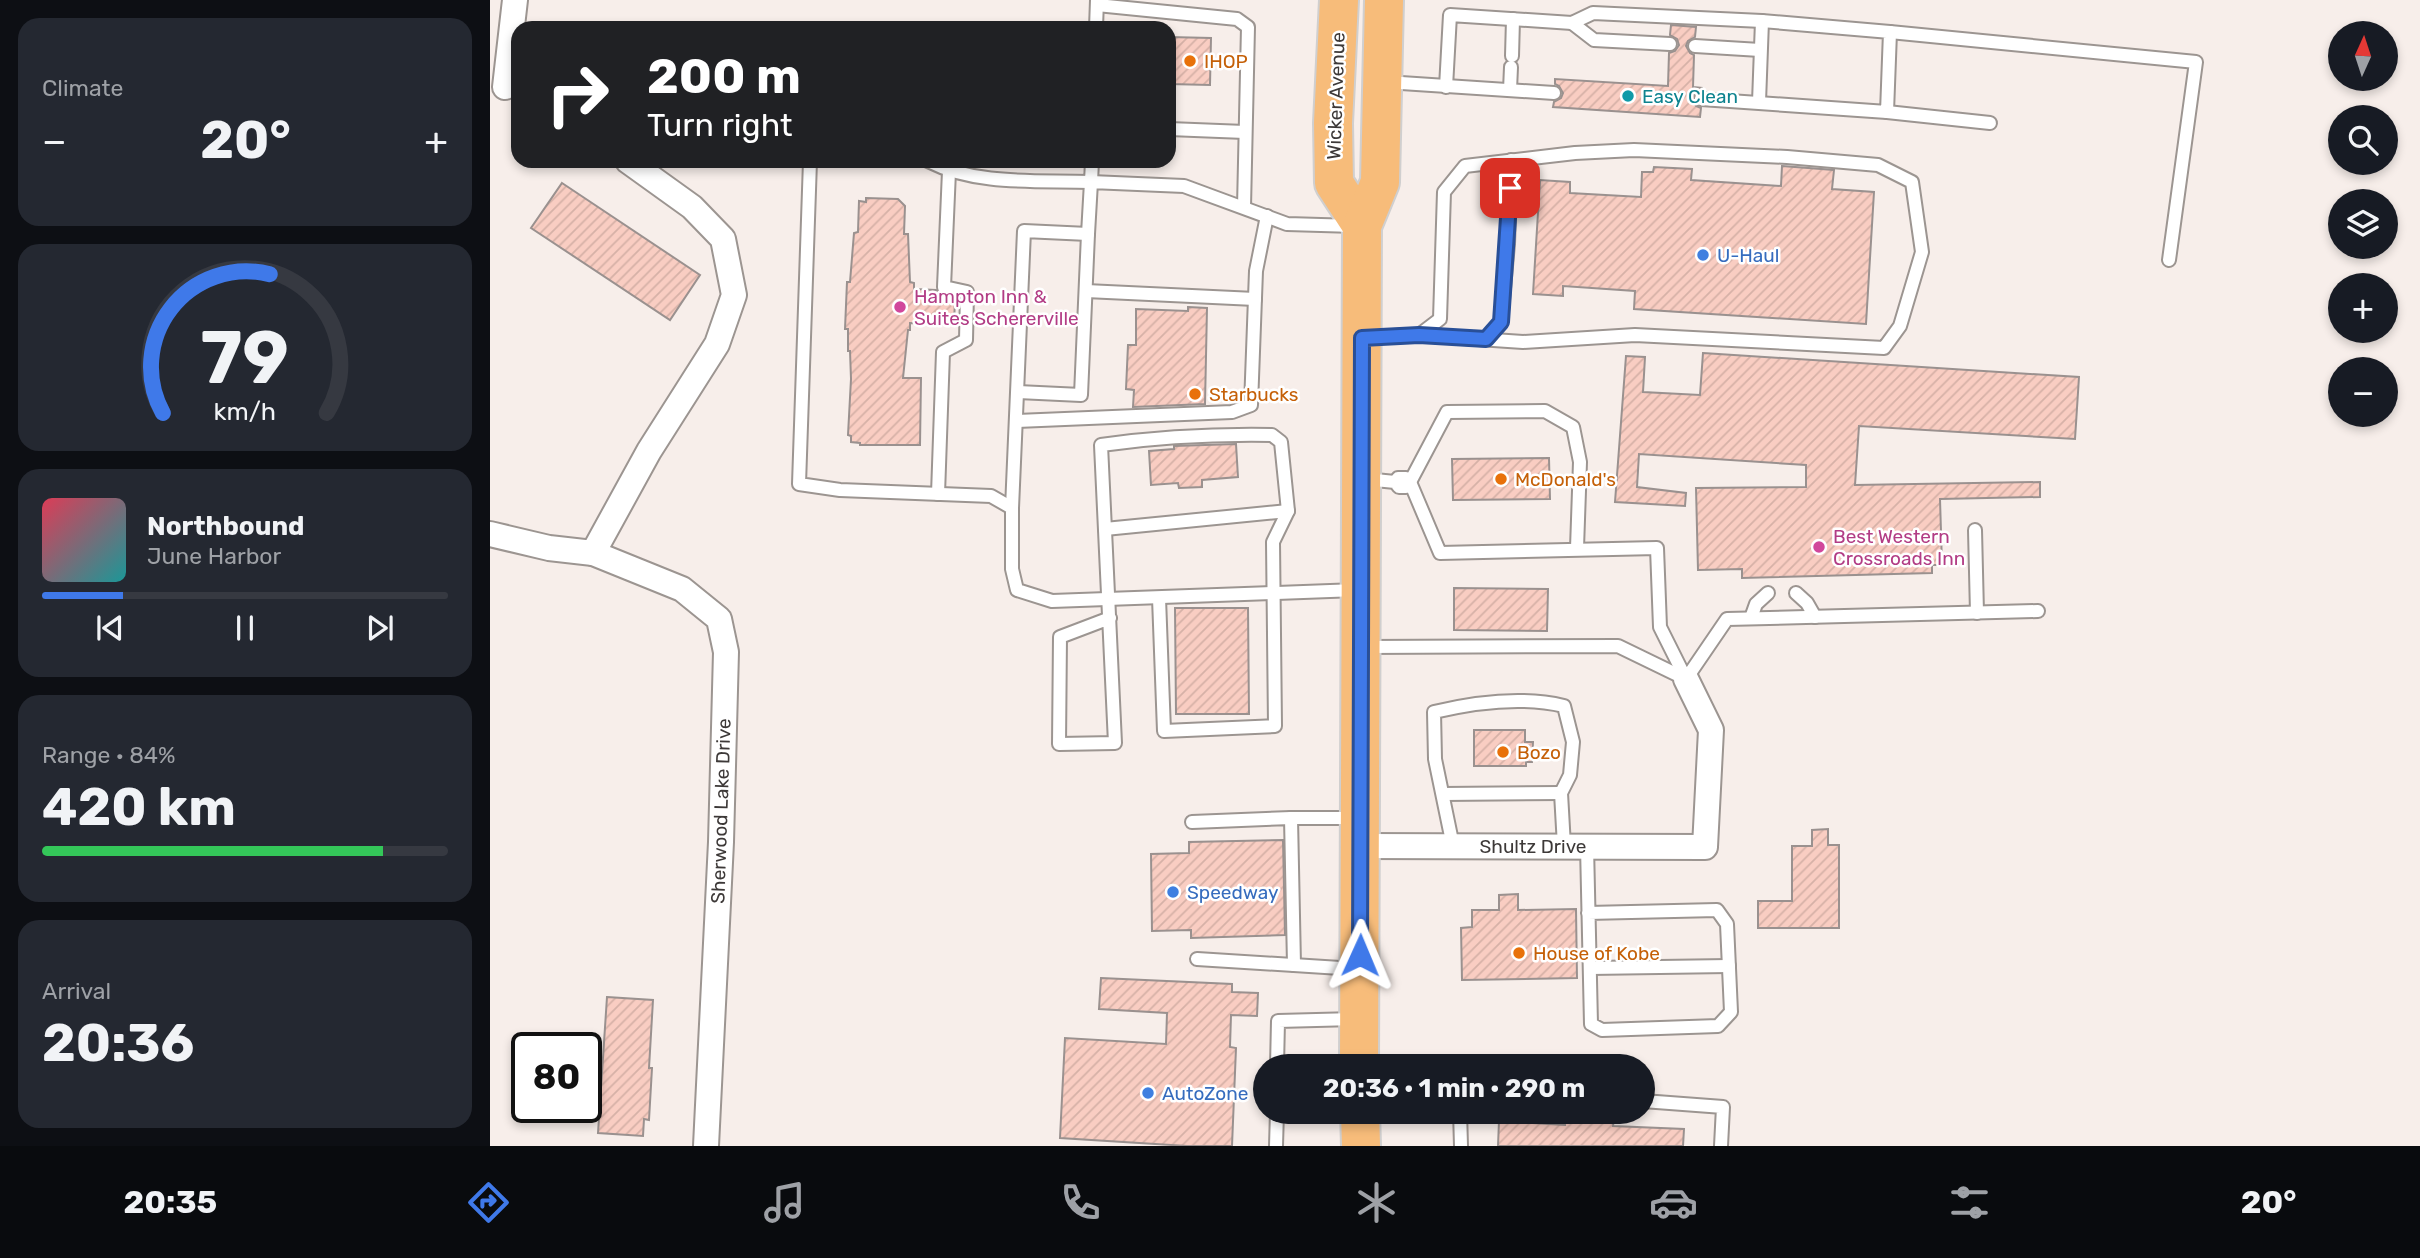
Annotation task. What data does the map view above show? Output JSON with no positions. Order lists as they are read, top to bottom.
{
  "streets": {
    "highway": ["Wicker Avenue"],
    "street": ["Sherwood Lake Drive", "Shultz Drive"]
  },
  "places": [
    "IHOP",
    "Easy Clean",
    "U-Haul",
    "Hampton Inn & Suites Schererville",
    "Starbucks",
    "McDonald's",
    "Best Western Crossroads Inn",
    "Bozo",
    "Speedway",
    "House of Kobe",
    "AutoZone"
  ],
  "north": "top",
  "page": {
    "tile": [
      "Climate",
      ["Range · 84%", "420 km"],
      ["Arrival", "20:36"]
    ],
    "map_buttons": ["+", "−"],
    "turn": ["200 m", "Turn right"],
    "heat": ["−", "20°", "+"],
    "song": ["Northbound", "June Harbor"],
    "limit": "80",
    "trip": "20:36 · 1 min · 290 m",
    "tabs": ["20:35", "20°"],
    "gauge": ["79", "km/h"]
  }
}
